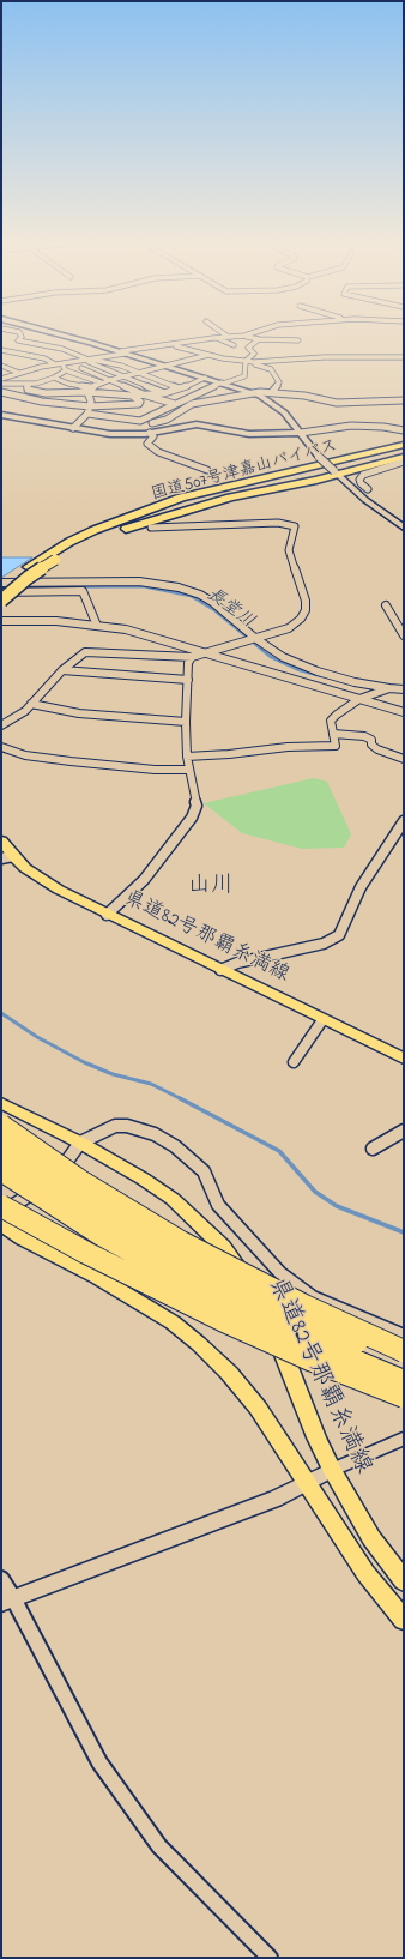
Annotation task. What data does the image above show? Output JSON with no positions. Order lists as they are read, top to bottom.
{
  "streets": {
    "highway": ["国道507号津嘉山バイパス"],
    "main road": ["県道82号那覇糸満線"]
  },
  "districts": ["山川"],
  "water": ["長堂川"]
}
